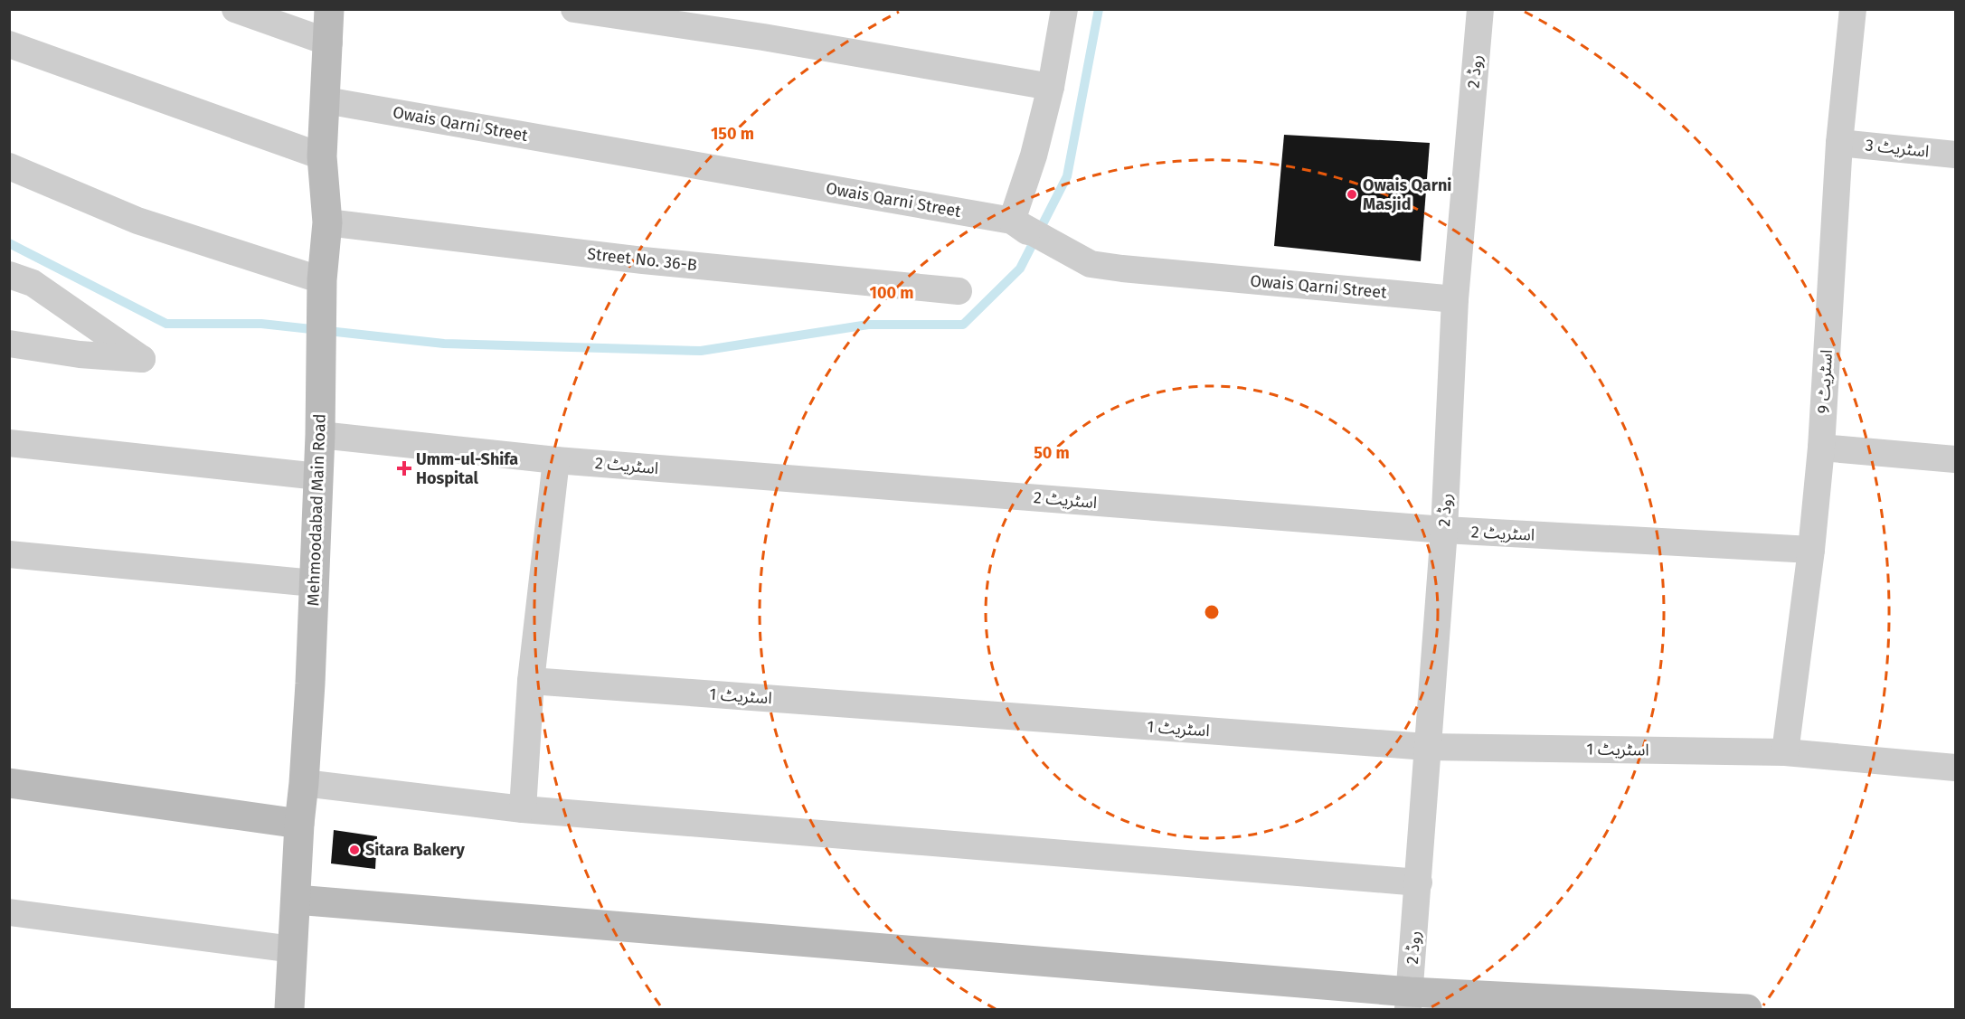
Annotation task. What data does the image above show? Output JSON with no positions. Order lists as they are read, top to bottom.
{
  "streets": {
    "main road": ["Mehmoodabad Main Road"],
    "street": [
      "روڈ 2",
      "Owais Qarni Street",
      "اسٹریٹ 3",
      "Street No. 36-B",
      "اسٹریٹ 9",
      "اسٹریٹ 2",
      "اسٹریٹ 1"
    ]
  },
  "crossings": [
    ["روڈ 2", "Owais Qarni Street"],
    ["روڈ 2", "اسٹریٹ 2"],
    ["روڈ 2", "اسٹریٹ 1"],
    ["Owais Qarni Street", "Mehmoodabad Main Road"],
    ["اسٹریٹ 3", "اسٹریٹ 9"],
    ["Street No. 36-B", "Mehmoodabad Main Road"],
    ["اسٹریٹ 9", "اسٹریٹ 2"],
    ["اسٹریٹ 9", "اسٹریٹ 1"],
    ["اسٹریٹ 2", "Mehmoodabad Main Road"]
  ],
  "places": {
    "other": ["Owais Qarni Masjid", "Sitara Bakery"],
    "health": ["Umm-ul-Shifa Hospital"]
  },
  "rings": ["150 m", "100 m", "50 m"]
}
